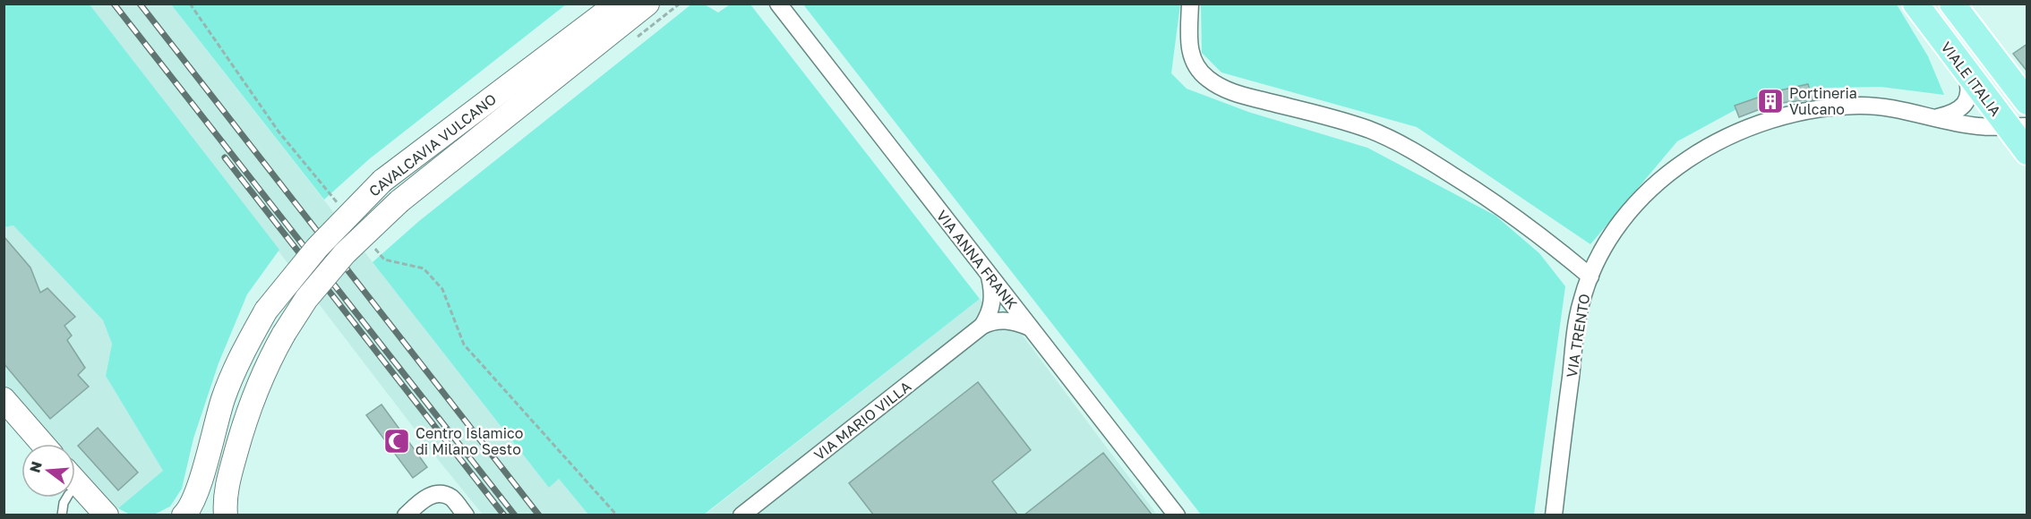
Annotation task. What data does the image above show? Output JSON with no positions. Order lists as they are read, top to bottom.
{
  "streets": {
    "main road": ["VIALE ITALIA", "CAVALCAVIA VULCANO"],
    "street": ["VIA ANNA FRANK", "VIA TRENTO", "VIA MARIO VILLA"]
  },
  "crossings": [
    ["VIALE ITALIA", "VIA TRENTO"],
    ["VIA ANNA FRANK", "VIA MARIO VILLA"]
  ],
  "places": {
    "building": ["Portineria Vulcano"],
    "mosque": ["Centro Islamico di Milano Sesto"]
  },
  "north": "left"
}
